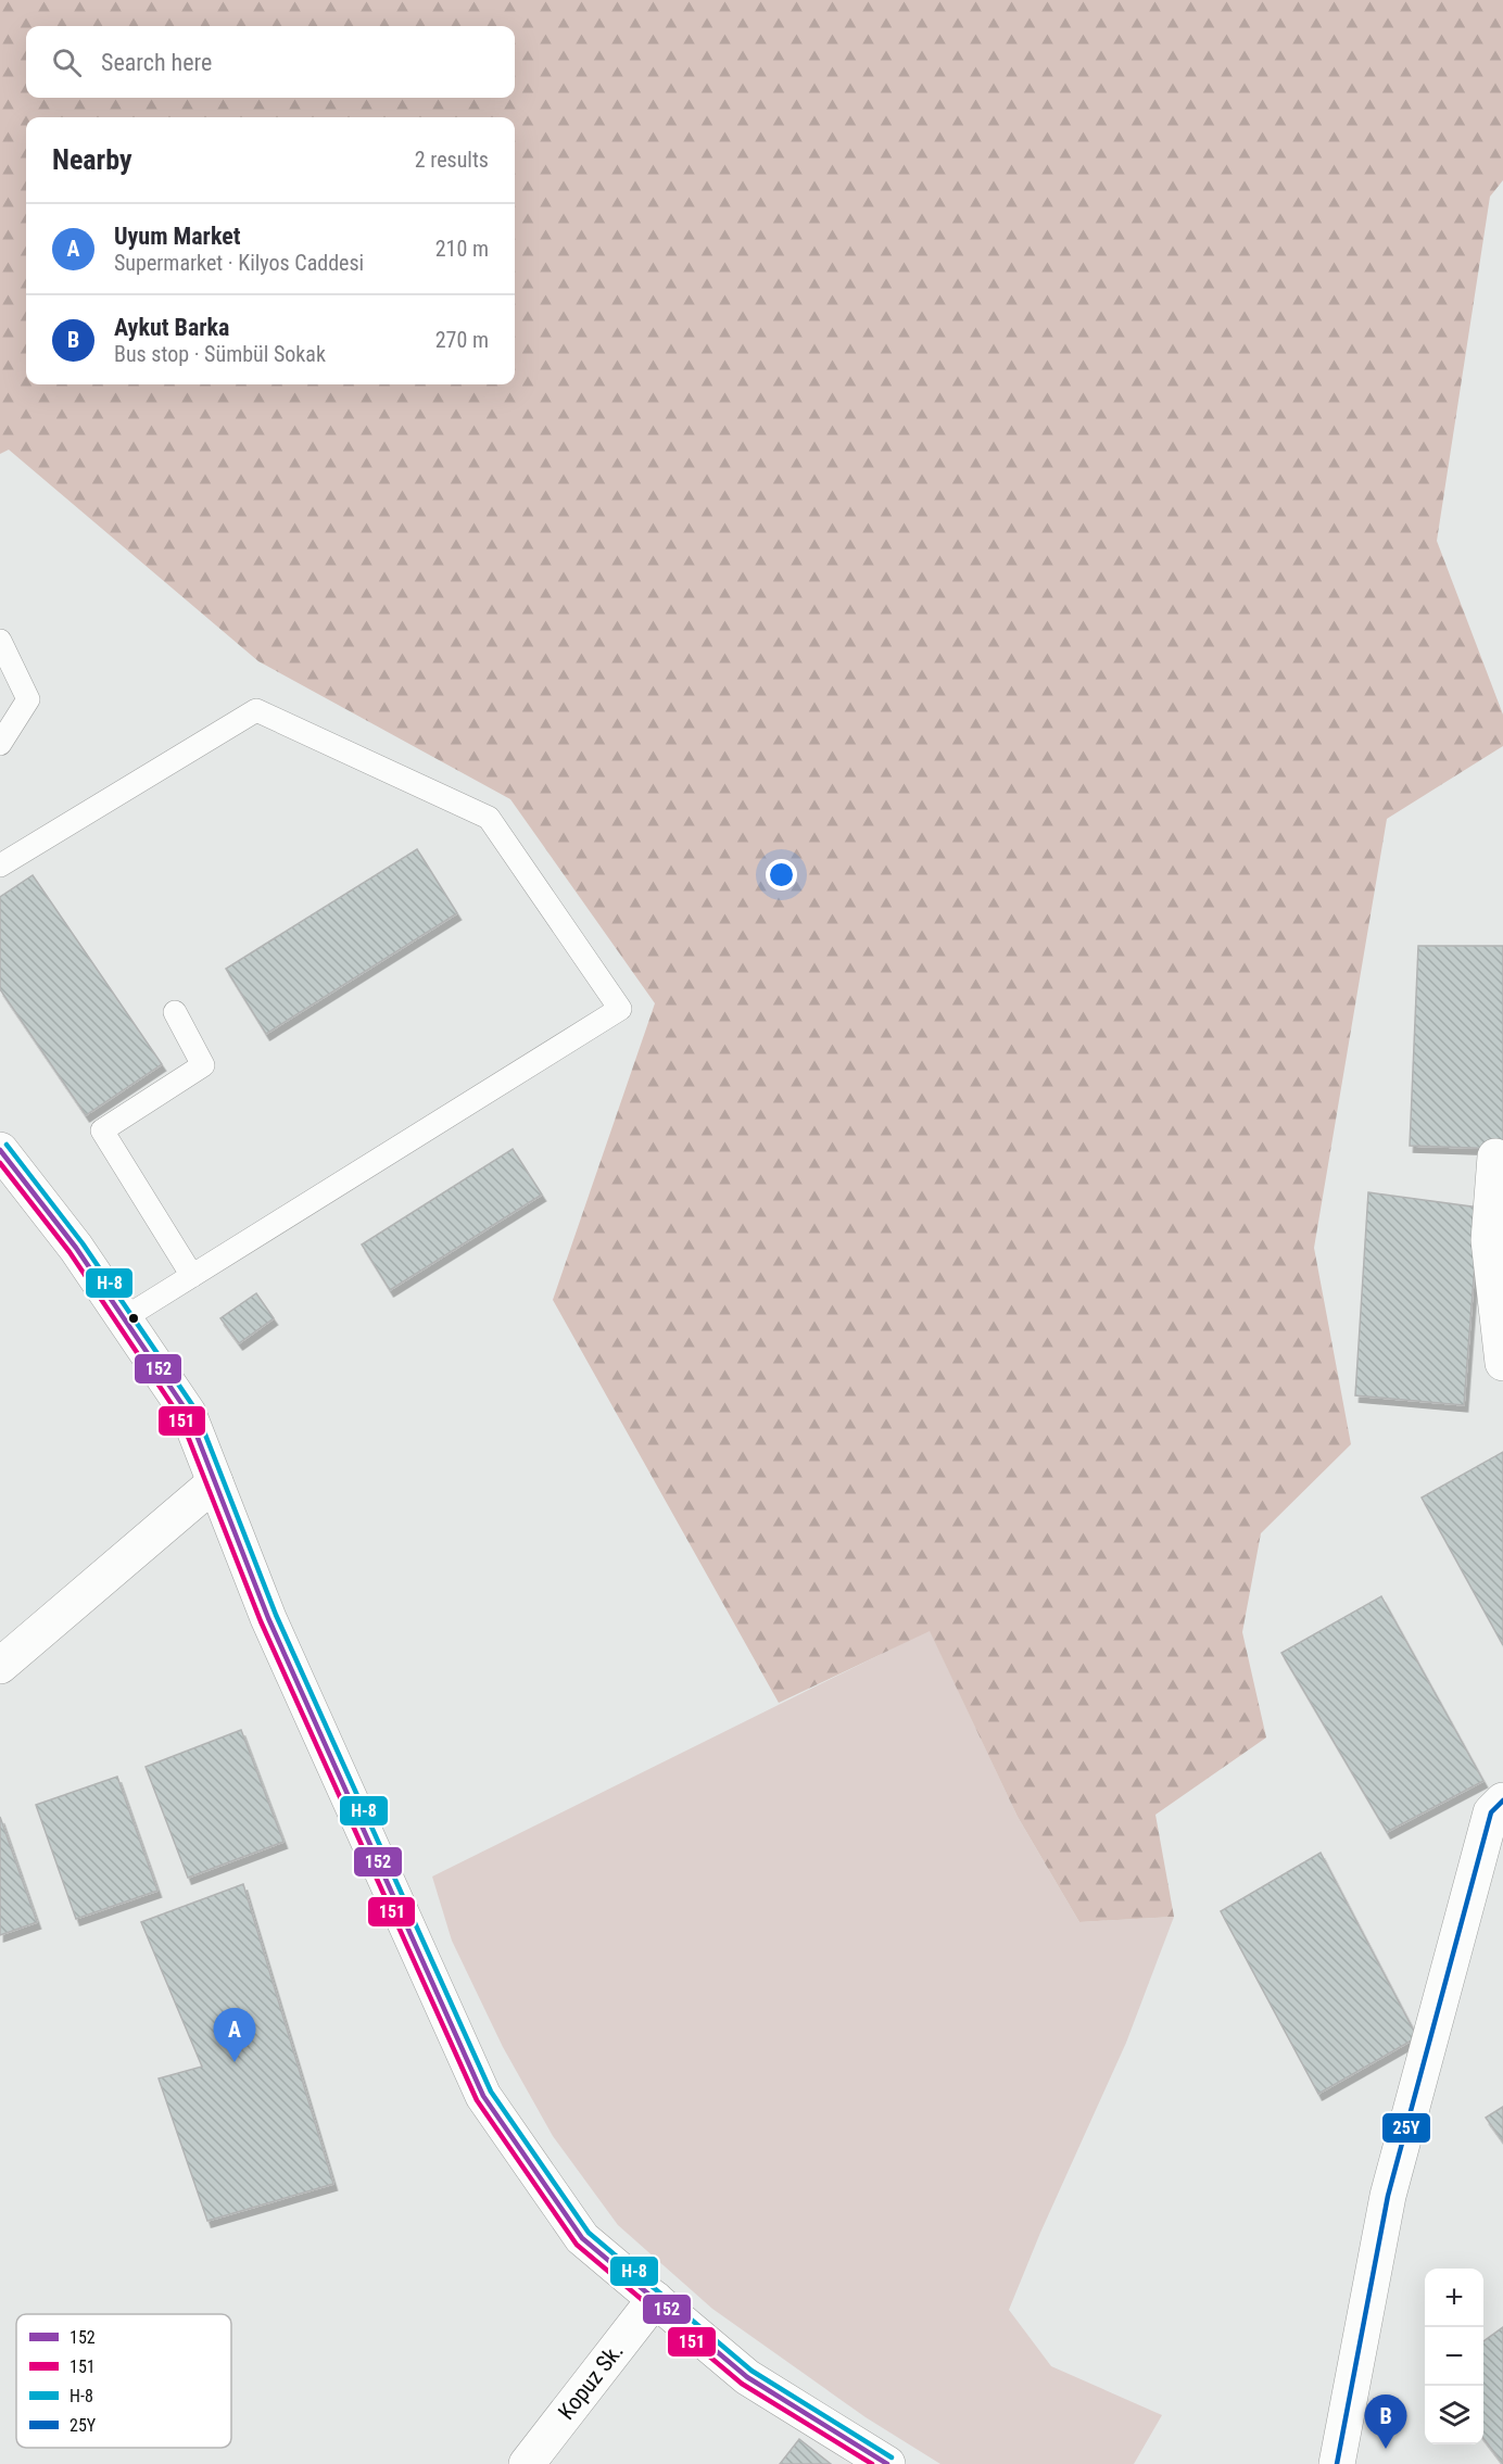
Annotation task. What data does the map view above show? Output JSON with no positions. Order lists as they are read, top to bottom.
{
  "streets": {
    "street": ["Kopuz Sk."]
  },
  "lines": [
    "transit line H-8",
    "transit line 152",
    "transit line 151",
    "transit line 25Y"
  ],
  "legend": [
    "152",
    "151",
    "H-8",
    "25Y"
  ],
  "page": {
    "search": "Search here",
    "heading": ["Nearby", "2 results"],
    "list": [
      {
        "mark": "A",
        "name": "Uyum Market",
        "note": "Supermarket · Kilyos Caddesi",
        "value": "210 m"
      },
      {
        "mark": "B",
        "name": "Aykut Barka",
        "note": "Bus stop · Sümbül Sokak",
        "value": "270 m"
      }
    ],
    "pins": ["A", "B"],
    "map_buttons": ["+", "−"]
  }
}
